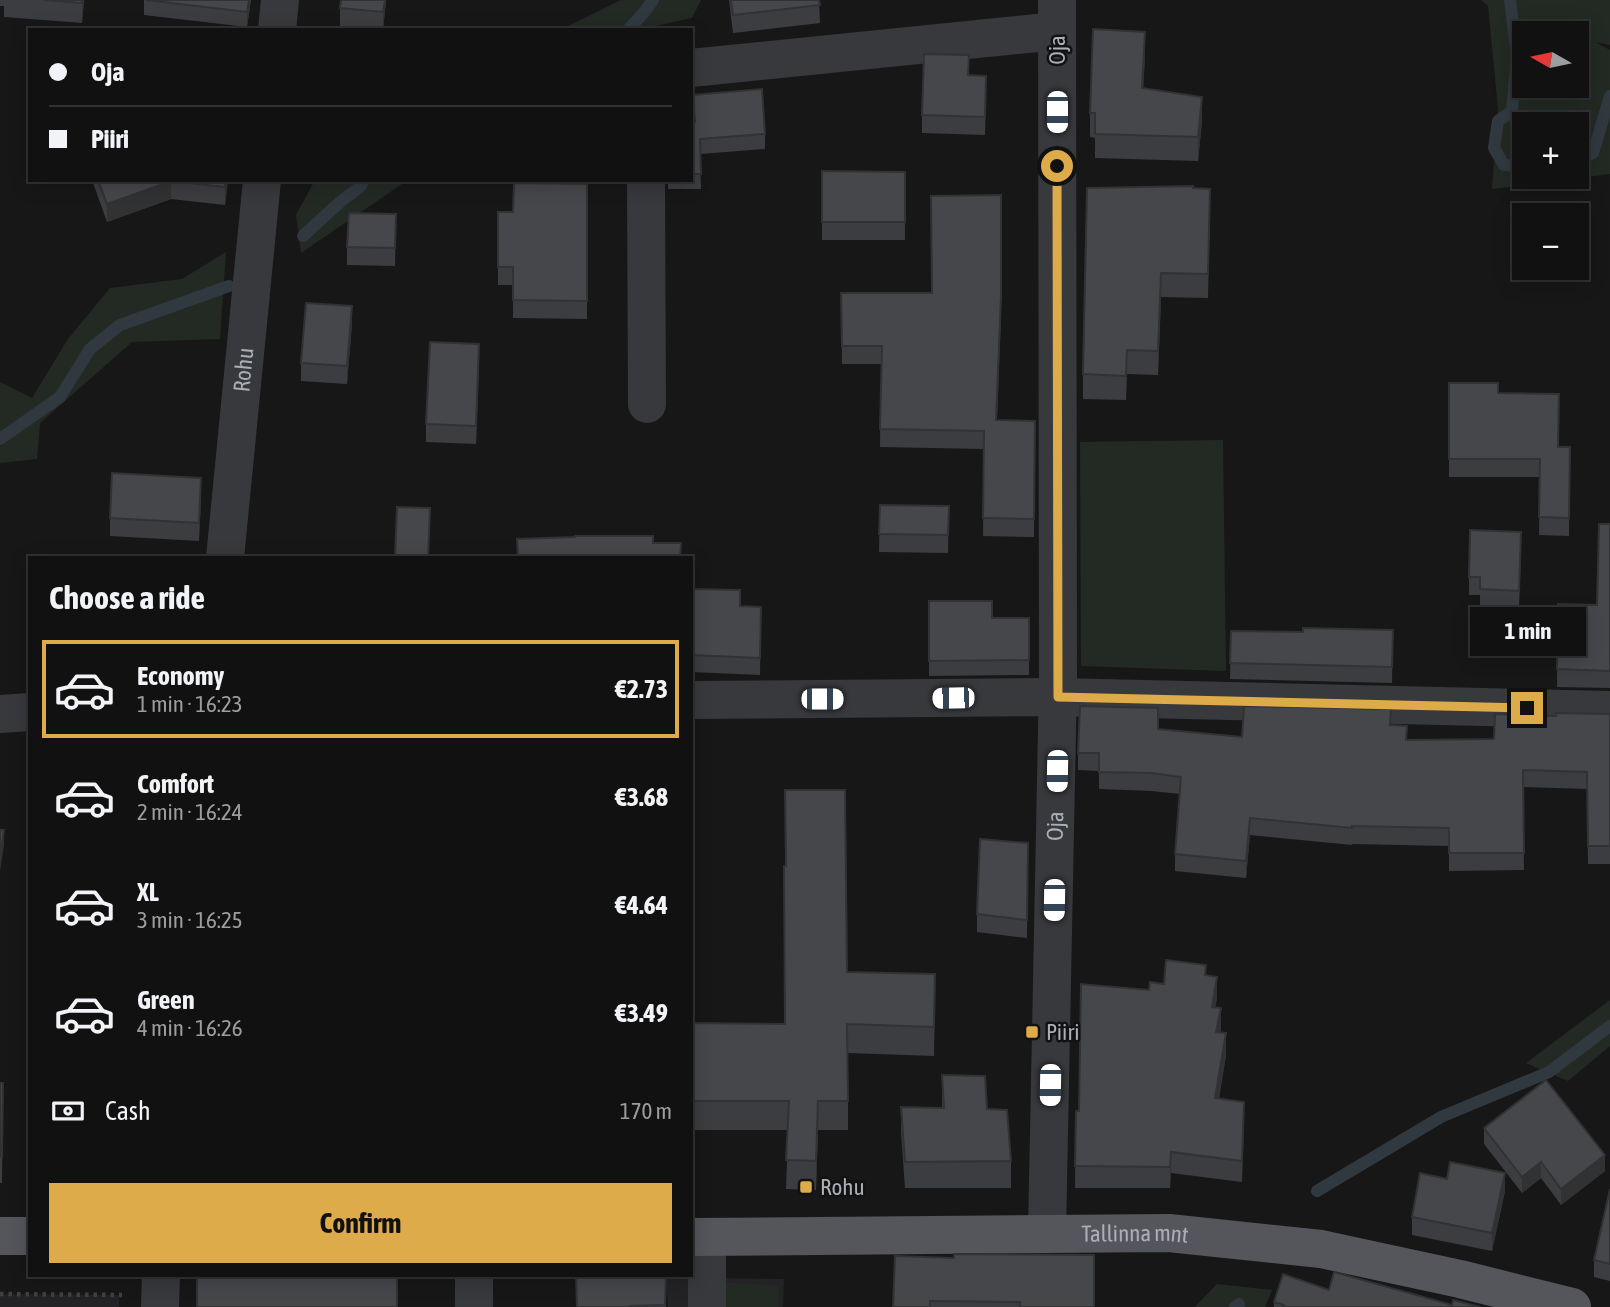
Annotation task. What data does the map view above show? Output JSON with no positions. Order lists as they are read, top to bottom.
{
  "streets": {
    "main road": ["Tallinna mnt"],
    "street": ["Oja", "Rohu"]
  },
  "crossings": [
    ["Oja", "Tallinna mnt"]
  ],
  "places": {
    "transit": ["Piiri", "Rohu"]
  },
  "north": "left",
  "page": {
    "map_buttons": ["+", "−"],
    "banner": ["Oja", "Piiri"],
    "heading": "Choose a ride",
    "bubble": "1 min",
    "list": [
      {
        "name": "Economy",
        "note": "1 min · 16:23",
        "value": "€2.73"
      },
      {
        "name": "Comfort",
        "note": "2 min · 16:24",
        "value": "€3.68"
      },
      {
        "name": "XL",
        "note": "3 min · 16:25",
        "value": "€4.64"
      },
      {
        "name": "Green",
        "note": "4 min · 16:26",
        "value": "€3.49"
      }
    ],
    "pay": ["Cash", "170 m"],
    "buttons": "Confirm"
  }
}
